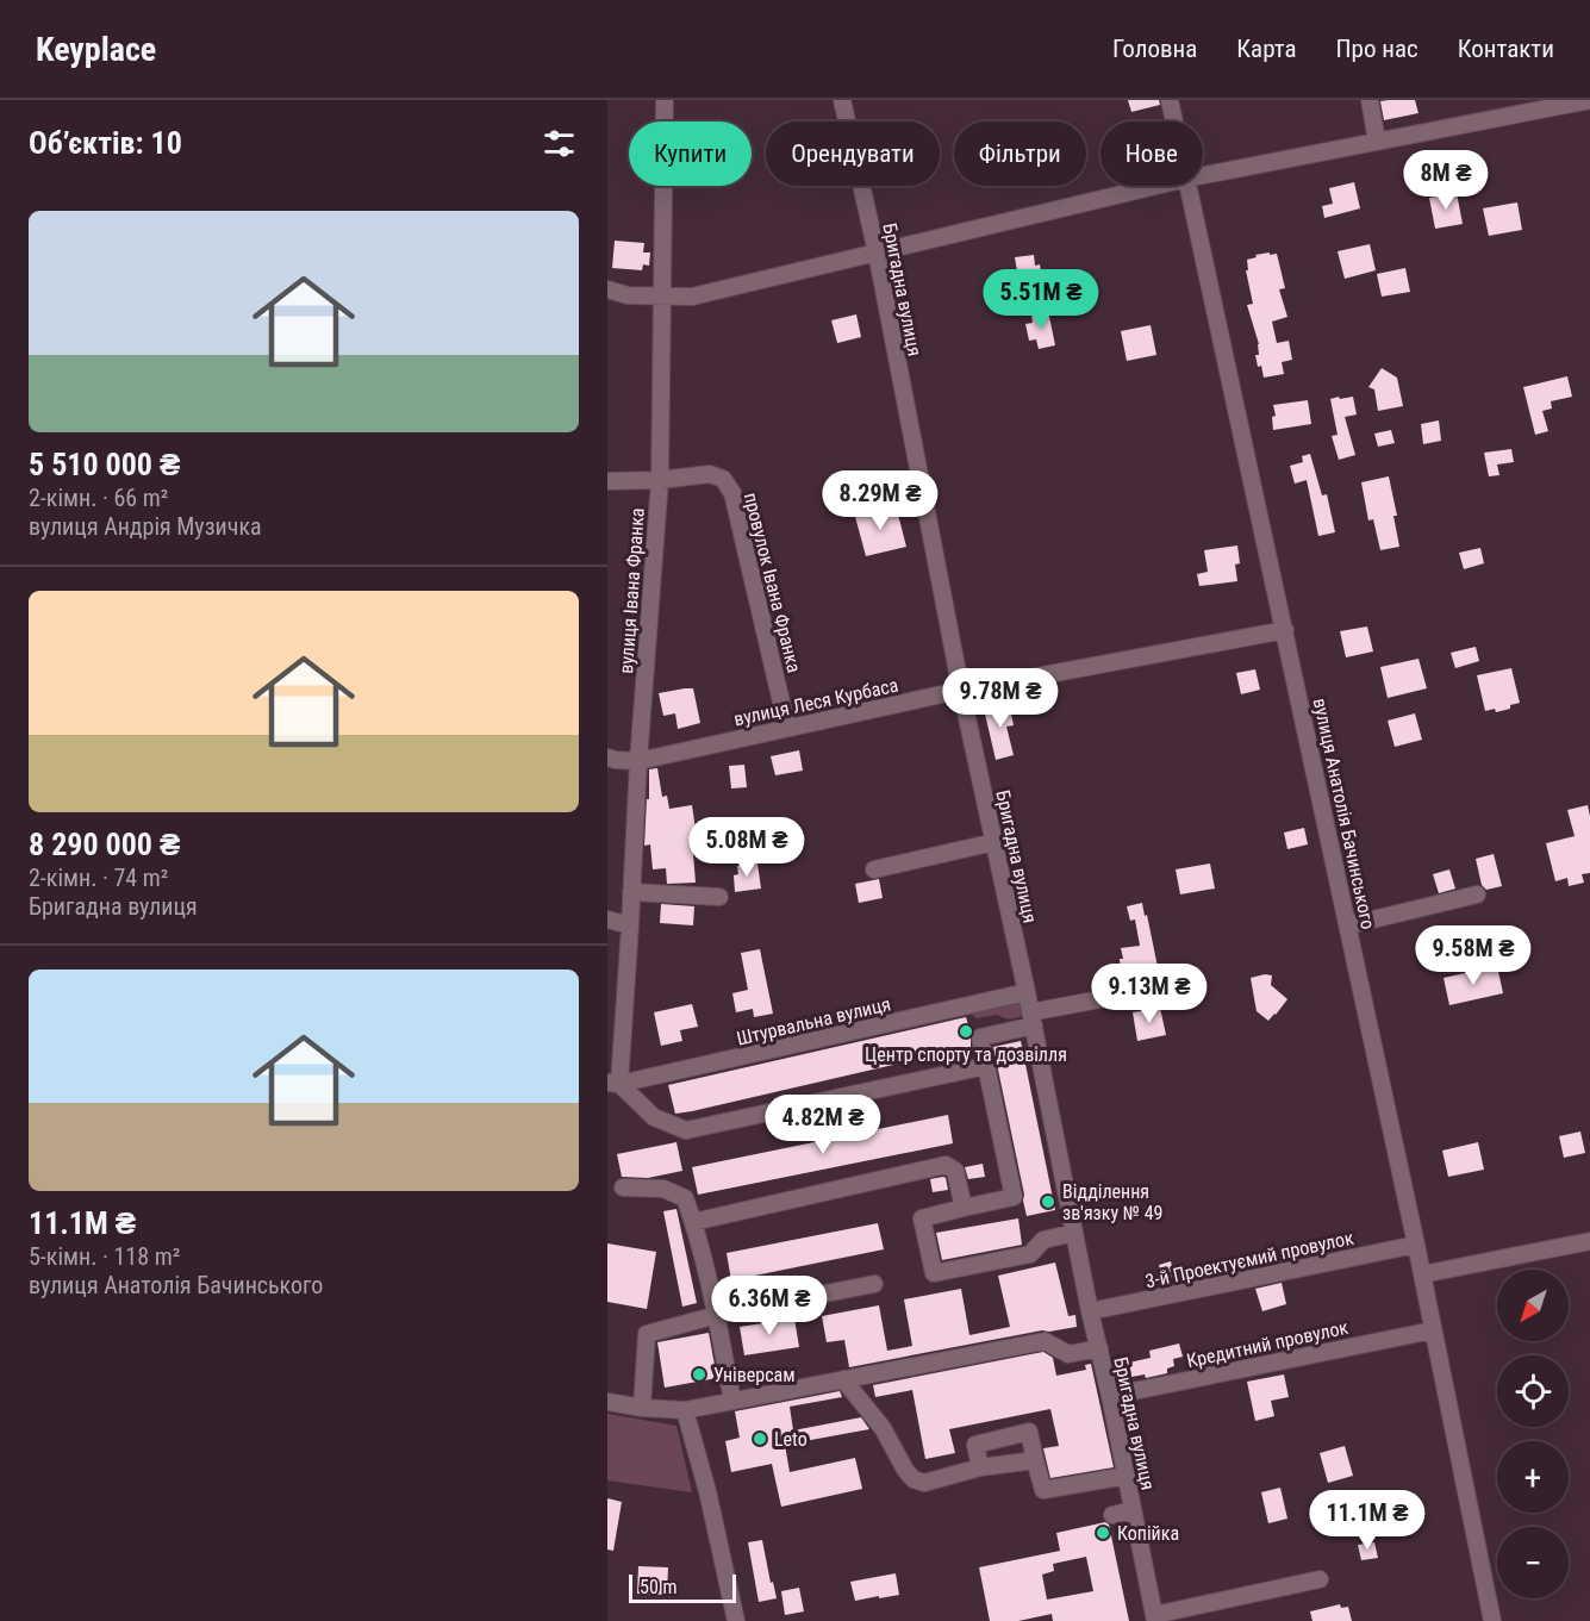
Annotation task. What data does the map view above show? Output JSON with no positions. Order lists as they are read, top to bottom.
{
  "streets": {
    "street": [
      "Бригадна вулиця",
      "провулок Івана Франка",
      "вулиця Івана Франка",
      "вулиця Леся Курбаса",
      "вулиця Анатолія Бачинського",
      "Штурвальна вулиця",
      "3-й Проектуємий провулок",
      "Кредитний провулок"
    ]
  },
  "crossings": [
    ["Бригадна вулиця", "вулиця Леся Курбаса"],
    ["Бригадна вулиця", "Штурвальна вулиця"],
    ["Бригадна вулиця", "3-й Проектуємий провулок"],
    ["Бригадна вулиця", "Кредитний провулок"],
    ["провулок Івана Франка", "вулиця Івана Франка"],
    ["провулок Івана Франка", "вулиця Леся Курбаса"],
    ["вулиця Івана Франка", "вулиця Леся Курбаса"],
    ["вулиця Івана Франка", "Штурвальна вулиця"],
    ["вулиця Леся Курбаса", "вулиця Анатолія Бачинського"],
    ["вулиця Анатолія Бачинського", "3-й Проектуємий провулок"],
    ["вулиця Анатолія Бачинського", "Кредитний провулок"]
  ],
  "places": [
    "Центр спорту та дозвілля",
    "Відділення зв'язку № 49",
    "Універсам",
    "Leto",
    "Копійка"
  ],
  "scale_bar": "50 m",
  "north": "bottom left",
  "page": {
    "header": "Keyplace",
    "nav": [
      "Головна",
      "Карта",
      "Про нас",
      "Контакти"
    ],
    "heading": "Об’єктів: 10",
    "chip": [
      "Купити",
      "Орендувати",
      "Фільтри",
      "Нове"
    ],
    "price": [
      "8M ₴",
      "5.51M ₴",
      "8.29M ₴",
      "9.78M ₴",
      "5.08M ₴",
      "9.58M ₴",
      "9.13M ₴",
      "4.82M ₴",
      "6.36M ₴",
      "11.1M ₴"
    ],
    "list": [
      {
        "name": "5 510 000 ₴",
        "note": "2-кімн. · 66 m² · вулиця Андрія Музичка"
      },
      {
        "name": "8 290 000 ₴",
        "note": "2-кімн. · 74 m² · Бригадна вулиця"
      },
      {
        "name": "11.1M ₴",
        "note": "5-кімн. · 118 m² · вулиця Анатолія Бачинського"
      }
    ],
    "map_buttons": ["+", "−"],
    "scale": "50 m"
  }
}
